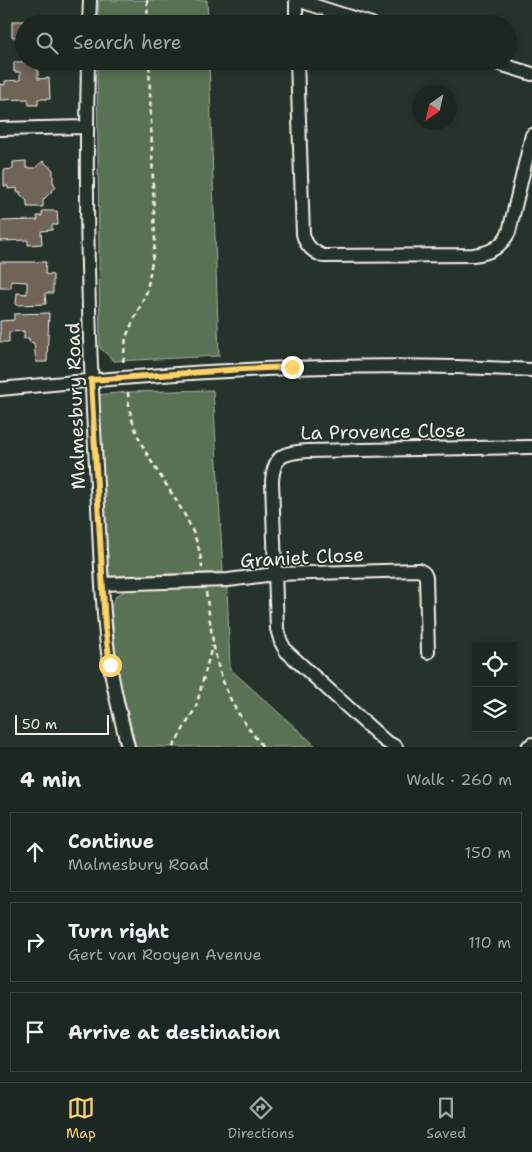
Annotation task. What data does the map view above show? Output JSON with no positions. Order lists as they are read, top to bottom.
{
  "streets": {
    "street": ["Malmesbury Road", "La Provence Close", "Graniet Close"]
  },
  "crossings": [
    ["Malmesbury Road", "Graniet Close"],
    ["La Provence Close", "Graniet Close"]
  ],
  "scale_bar": "50 m",
  "north": "bottom left",
  "page": {
    "search": "Search here",
    "scale": "50 m",
    "heading": ["4 min", "Walk · 260 m"],
    "list": [
      ["Continue", "Malmesbury Road", "150 m"],
      ["Turn right", "Gert van Rooyen Avenue", "110 m"],
      "Arrive at destination"
    ],
    "nav": ["Map", "Directions", "Saved"]
  }
}
